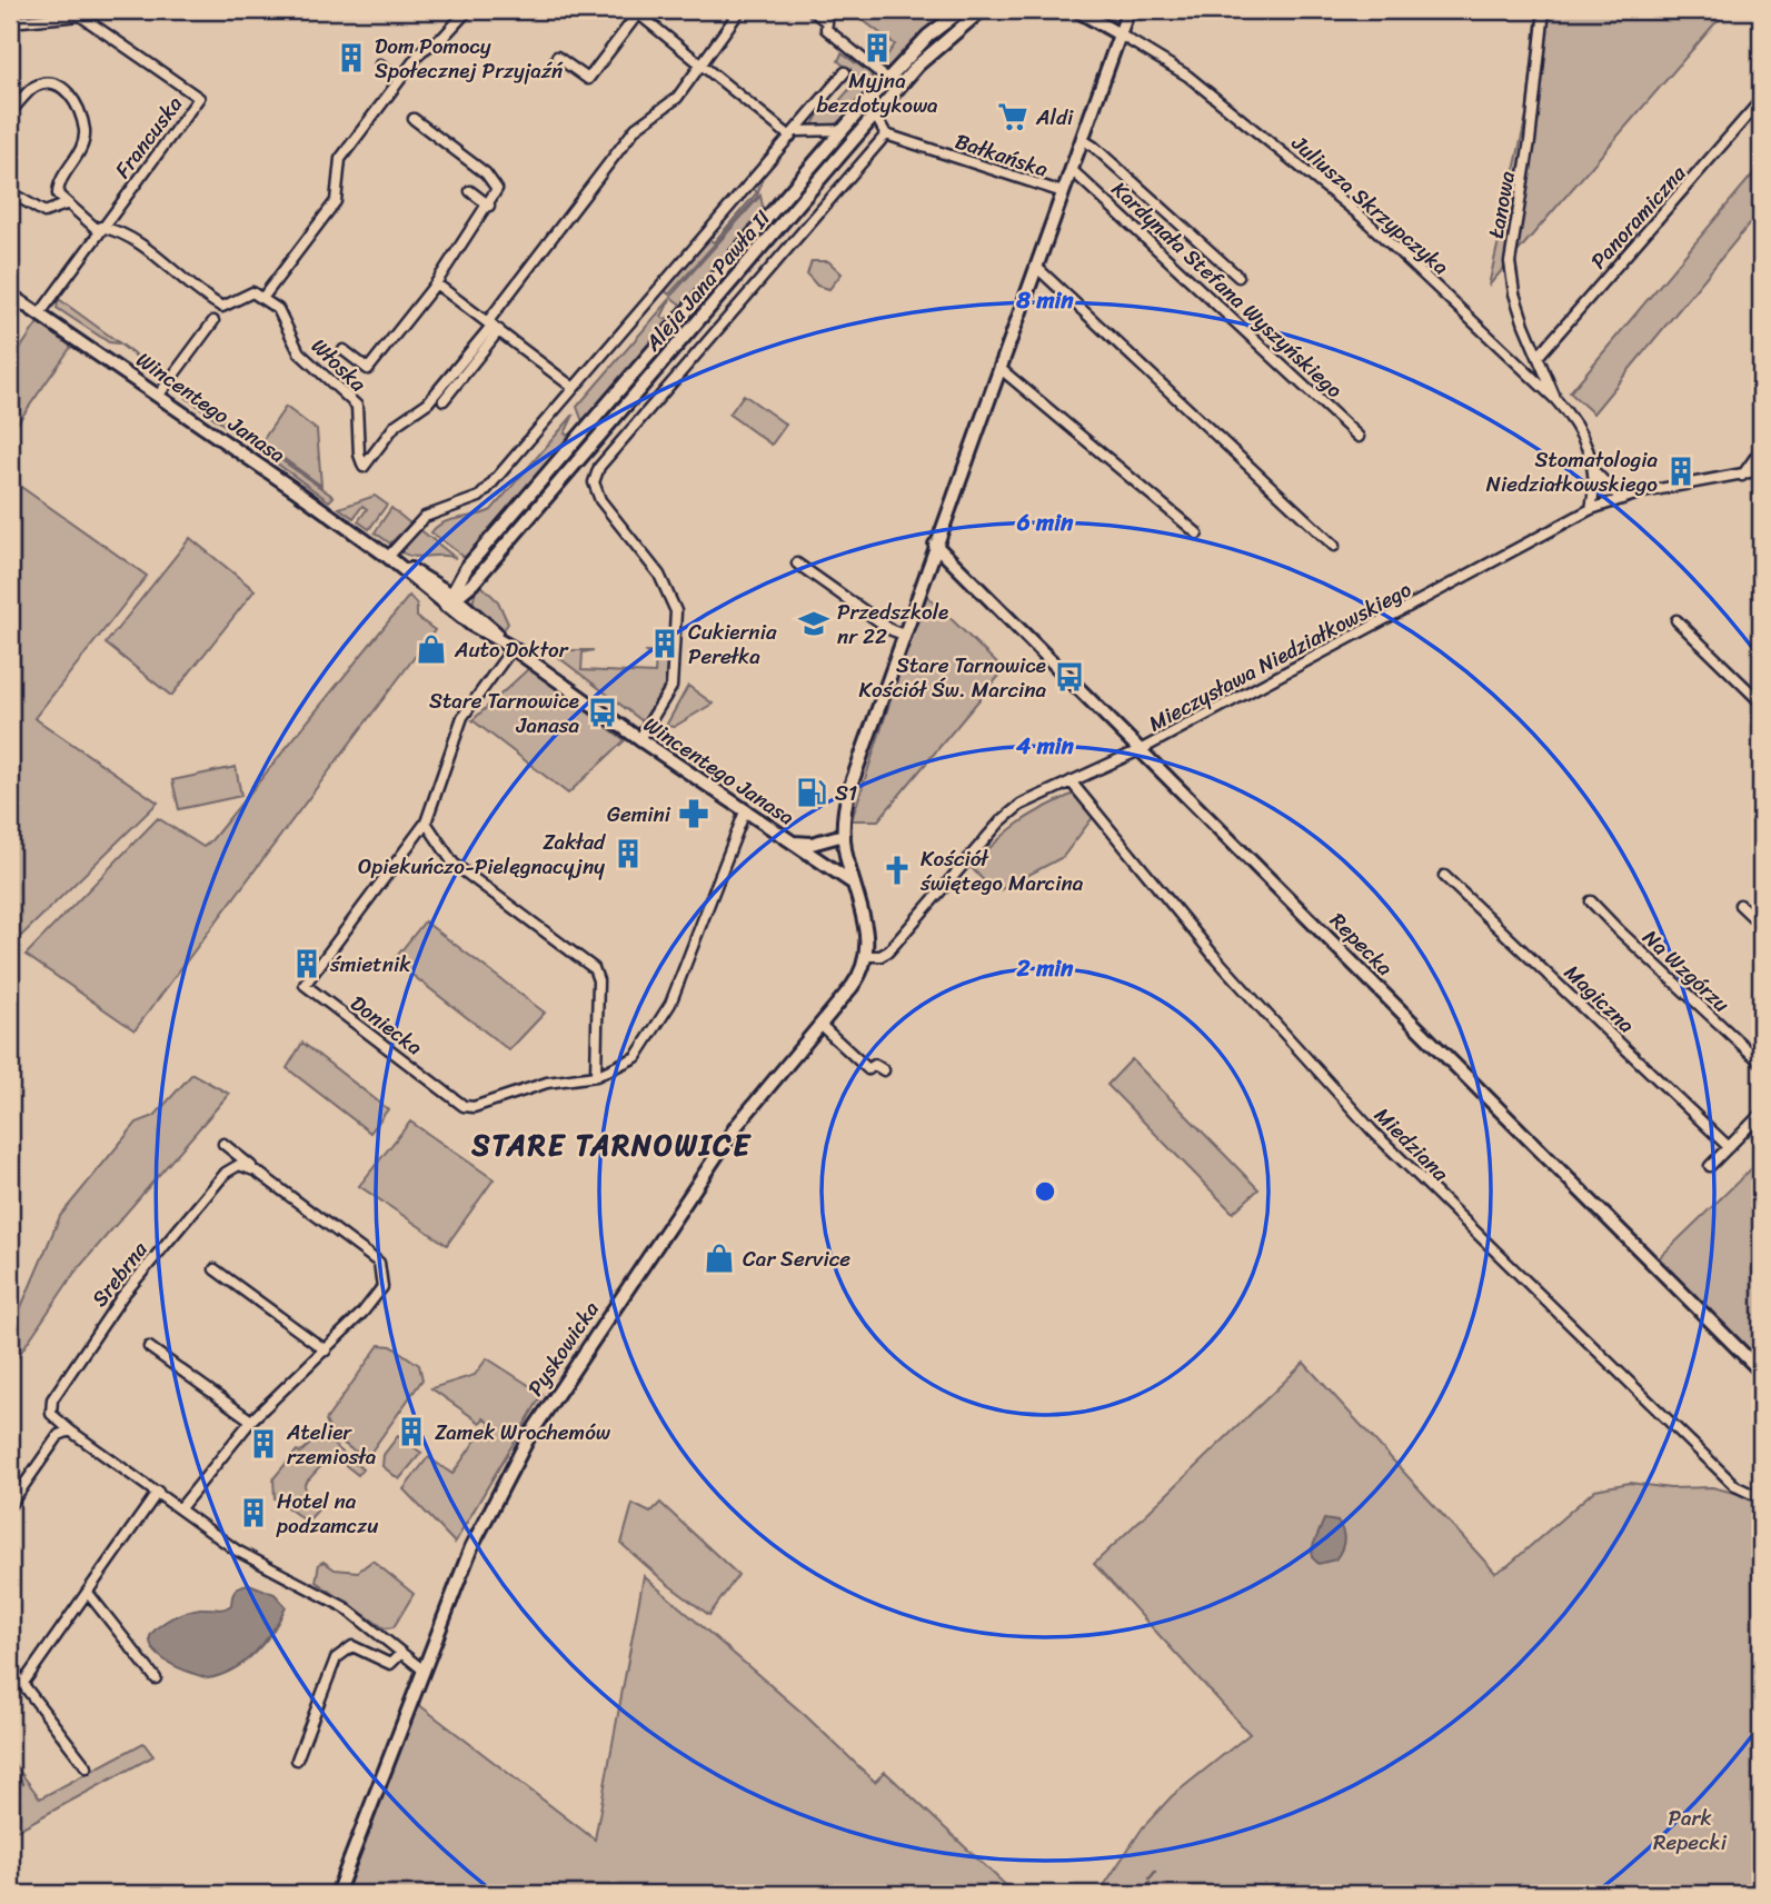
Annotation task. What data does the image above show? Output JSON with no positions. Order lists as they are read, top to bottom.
{
  "streets": {
    "street": [
      "Francuska",
      "Bałkańska",
      "Juliusza Skrzypczyka",
      "Łanowa",
      "Panoramiczna",
      "Aleja Jana Pawła II",
      "Kardynała Stefana Wyszyńskiego",
      "Włoska",
      "Wincentego Janasa",
      "Mieczysława Niedziałkowskiego",
      "Repecka",
      "Na Wzgórzu",
      "Magiczna",
      "Doniecka",
      "Miedziana",
      "Srebrna",
      "Pyskowicka"
    ]
  },
  "crossings": [
    ["Francuska", "Wincentego Janasa"],
    ["Juliusza Skrzypczyka", "Łanowa"],
    ["Juliusza Skrzypczyka", "Mieczysława Niedziałkowskiego"],
    ["Łanowa", "Panoramiczna"],
    ["Aleja Jana Pawła II", "Wincentego Janasa"],
    ["Wincentego Janasa", "Doniecka"],
    ["Mieczysława Niedziałkowskiego", "Repecka"],
    ["Mieczysława Niedziałkowskiego", "Miedziana"],
    ["Mieczysława Niedziałkowskiego", "Pyskowicka"],
    ["Srebrna", "Pyskowicka"]
  ],
  "districts": ["STARE TARNOWICE"],
  "parks": ["Park Repecki"],
  "places": {
    "building": [
      "Myjna bezdotykowa",
      "Dom Pomocy Społecznej Przyjaźń",
      "Stomatologia Niedziałkowskiego",
      "Cukiernia Perełka",
      "Zakład Opiekuńczo-Pielęgnacyjny",
      "śmietnik",
      "Zamek Wrochemów",
      "Atelier rzemiosła",
      "Hotel na podzamczu"
    ],
    "supermarket": ["Aldi"],
    "school or university": ["Przedszkole nr 22"],
    "shop": ["Auto Doktor", "Car Service"],
    "bus stop": ["Stare Tarnowice Kościół Św. Marcina", "Stare Tarnowice Janasa"],
    "fuel station": ["S1"],
    "pharmacy": ["Gemini"],
    "church": ["Kościół świętego Marcina"]
  },
  "rings": [
    "8 min",
    "6 min",
    "4 min",
    "2 min"
  ]
}
